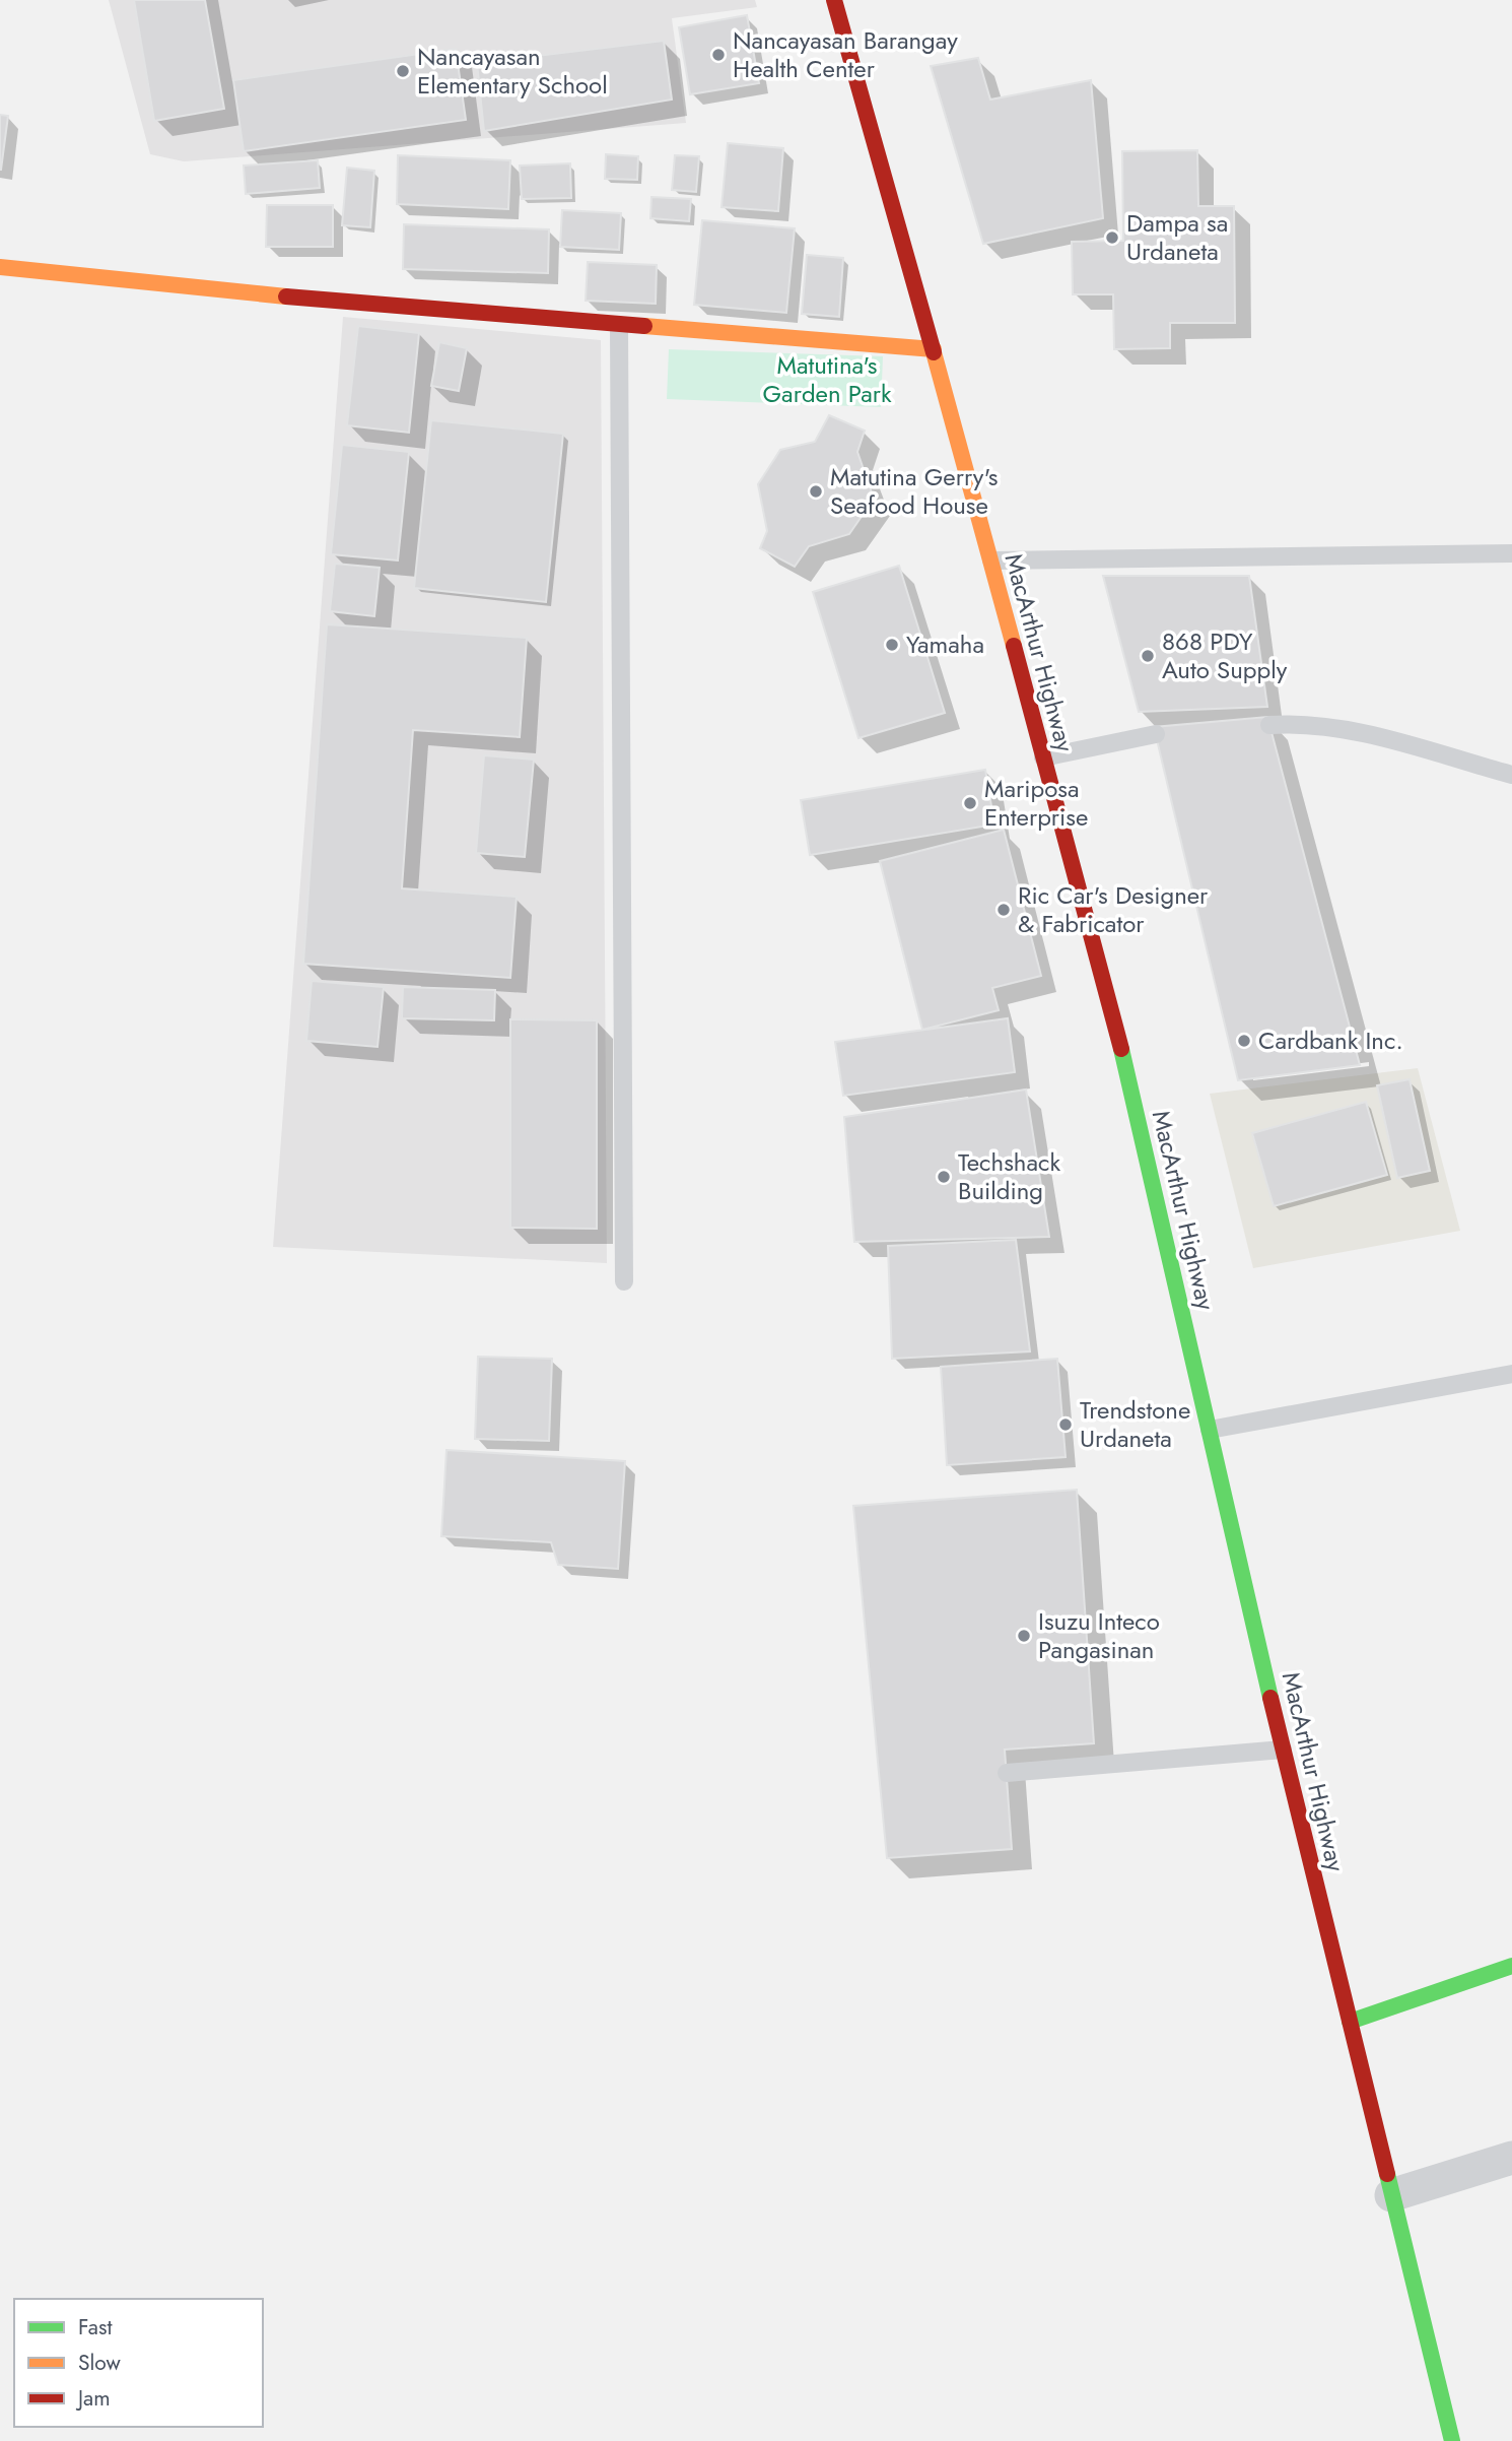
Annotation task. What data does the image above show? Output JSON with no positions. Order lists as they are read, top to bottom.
{
  "streets": {
    "main road": ["MacArthur Highway"]
  },
  "parks": ["Matutina's Garden Park"],
  "places": [
    "Nancayasan Barangay Health Center",
    "Nancayasan Elementary School",
    "Dampa sa Urdaneta",
    "Matutina Gerry's Seafood House",
    "Yamaha",
    "868 PDY Auto Supply",
    "Mariposa Enterprise",
    "Ric Car's Designer & Fabricator",
    "Cardbank Inc.",
    "Techshack Building",
    "Trendstone Urdaneta",
    "Isuzu Inteco Pangasinan"
  ],
  "legend": ["Fast", "Slow", "Jam"]
}
